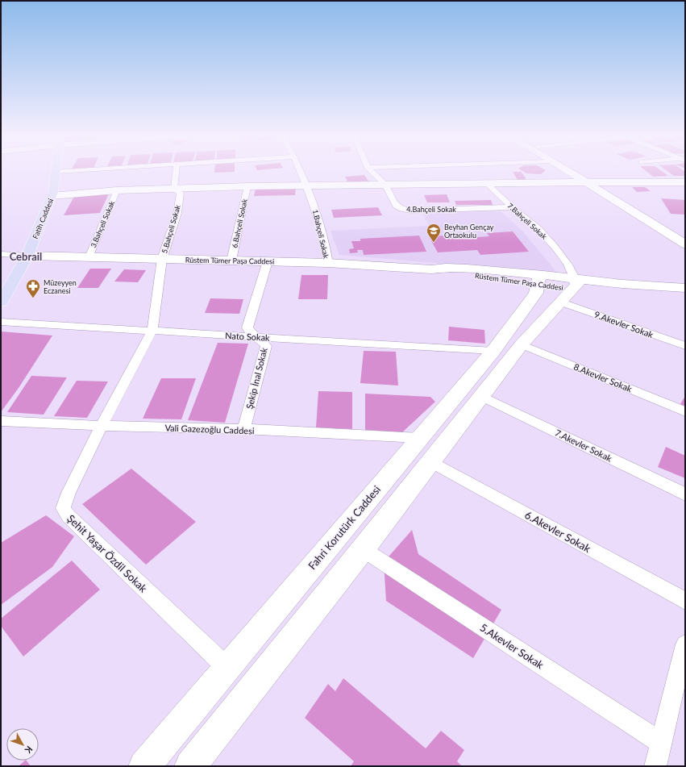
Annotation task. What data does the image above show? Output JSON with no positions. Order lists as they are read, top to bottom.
{
  "streets": {
    "main road": ["Fatih Caddesi"],
    "street": [
      "4.Bahçeli Sokak",
      "7.Bahçeli Sokak",
      "6.Bahçeli Sokak",
      "3.Bahçeli Sokak",
      "5.Bahçeli Sokak",
      "1.Bahçeli Sokak",
      "Rüstem Tümer Paşa Caddesi",
      "9.Akevler Sokak",
      "Nato Sokak",
      "8.Akevler Sokak",
      "Şekip İnal Sokak",
      "Vali Gazezoğlu Caddesi",
      "7.Akevler Sokak",
      "Fahri Korutürk Caddesi",
      "6.Akevler Sokak",
      "Şehit Yaşar Özdil Sokak",
      "5.Akevler Sokak"
    ]
  },
  "crossings": [
    ["4.Bahçeli Sokak", "7.Bahçeli Sokak"],
    ["Fatih Caddesi", "Rüstem Tümer Paşa Caddesi"],
    ["7.Bahçeli Sokak", "Rüstem Tümer Paşa Caddesi"],
    ["7.Bahçeli Sokak", "9.Akevler Sokak"],
    ["6.Bahçeli Sokak", "Rüstem Tümer Paşa Caddesi"],
    ["3.Bahçeli Sokak", "Rüstem Tümer Paşa Caddesi"],
    ["5.Bahçeli Sokak", "Rüstem Tümer Paşa Caddesi"],
    ["1.Bahçeli Sokak", "Rüstem Tümer Paşa Caddesi"],
    ["Rüstem Tümer Paşa Caddesi", "9.Akevler Sokak"],
    ["Rüstem Tümer Paşa Caddesi", "Şekip İnal Sokak"],
    ["Rüstem Tümer Paşa Caddesi", "Fahri Korutürk Caddesi"],
    ["Nato Sokak", "Şekip İnal Sokak"],
    ["Nato Sokak", "Fahri Korutürk Caddesi"],
    ["Nato Sokak", "Şehit Yaşar Özdil Sokak"],
    ["Şekip İnal Sokak", "Vali Gazezoğlu Caddesi"],
    ["Vali Gazezoğlu Caddesi", "Fahri Korutürk Caddesi"],
    ["Vali Gazezoğlu Caddesi", "Şehit Yaşar Özdil Sokak"],
    ["Fahri Korutürk Caddesi", "Şehit Yaşar Özdil Sokak"]
  ],
  "districts": ["Cebrail"],
  "places": {
    "school or university": ["Beyhan Gençay Ortaokulu"],
    "pharmacy": ["Müzeyyen Eczanesi"]
  },
  "north": "bottom right"
}
